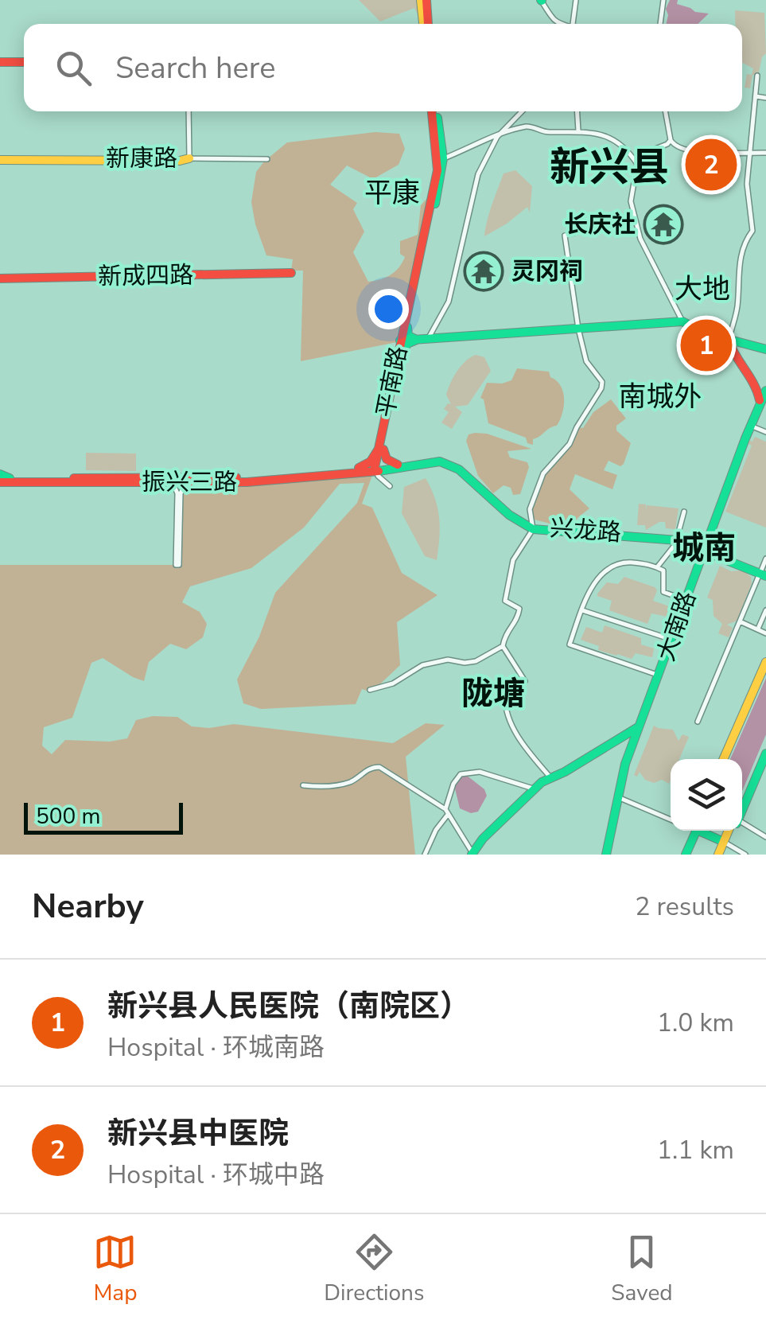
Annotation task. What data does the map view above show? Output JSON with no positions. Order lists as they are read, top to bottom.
{
  "streets": {
    "main road": [
      "新康路",
      "新成四路",
      "平南路",
      "振兴三路",
      "兴龙路",
      "大南路"
    ]
  },
  "crossings": [
    ["平南路", "振兴三路"],
    ["平南路", "兴龙路"],
    ["振兴三路", "兴龙路"],
    ["兴龙路", "大南路"]
  ],
  "districts": [
    "新兴县",
    "平康",
    "大地",
    "南城外",
    "城南",
    "陇塘"
  ],
  "places": {
    "temple": ["长庆社", "灵冈祠"]
  },
  "scale_bar": "500 m",
  "page": {
    "search": "Search here",
    "pins": ["2", "1"],
    "scale": "500 m",
    "heading": ["Nearby", "2 results"],
    "list": [
      {
        "mark": "1",
        "name": "新兴县人民医院（南院区）",
        "note": "Hospital · 环城南路",
        "value": "1.0 km"
      },
      {
        "mark": "2",
        "name": "新兴县中医院",
        "note": "Hospital · 环城中路",
        "value": "1.1 km"
      }
    ],
    "nav": ["Map", "Directions", "Saved"]
  }
}
